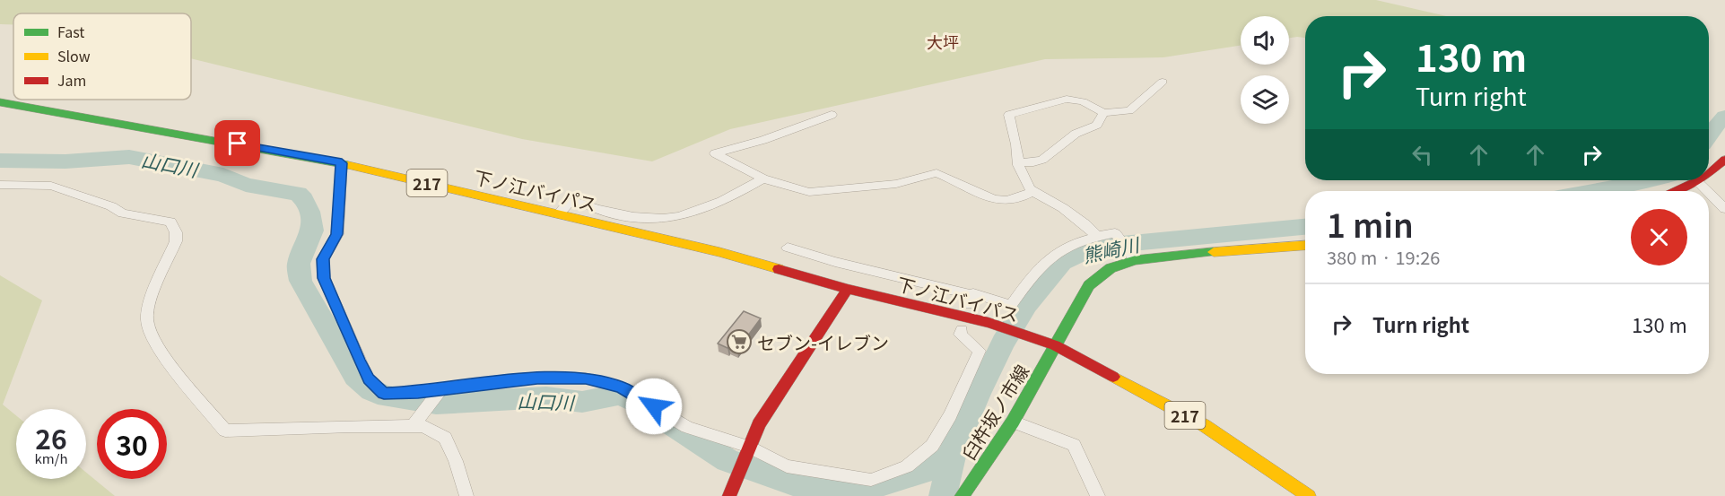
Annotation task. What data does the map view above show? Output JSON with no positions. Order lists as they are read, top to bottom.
{
  "streets": {
    "main road": ["217", "下ノ江バイパス", "臼杵坂ノ市線"]
  },
  "crossings": [
    ["217", "下ノ江バイパス"],
    ["217", "臼杵坂ノ市線"],
    ["下ノ江バイパス", "臼杵坂ノ市線"]
  ],
  "districts": ["大坪"],
  "water": ["山口川", "熊崎川"],
  "places": {
    "supermarket": ["セブン-イレブン"]
  },
  "legend": ["Fast", "Slow", "Jam"],
  "page": {
    "turn": ["130 m", "Turn right"],
    "heading": ["1 min", "380 m · 19:26"],
    "list": [
      {
        "name": "Turn right",
        "value": "130 m"
      }
    ],
    "speed": "26 km/h",
    "limit": "30"
  }
}
